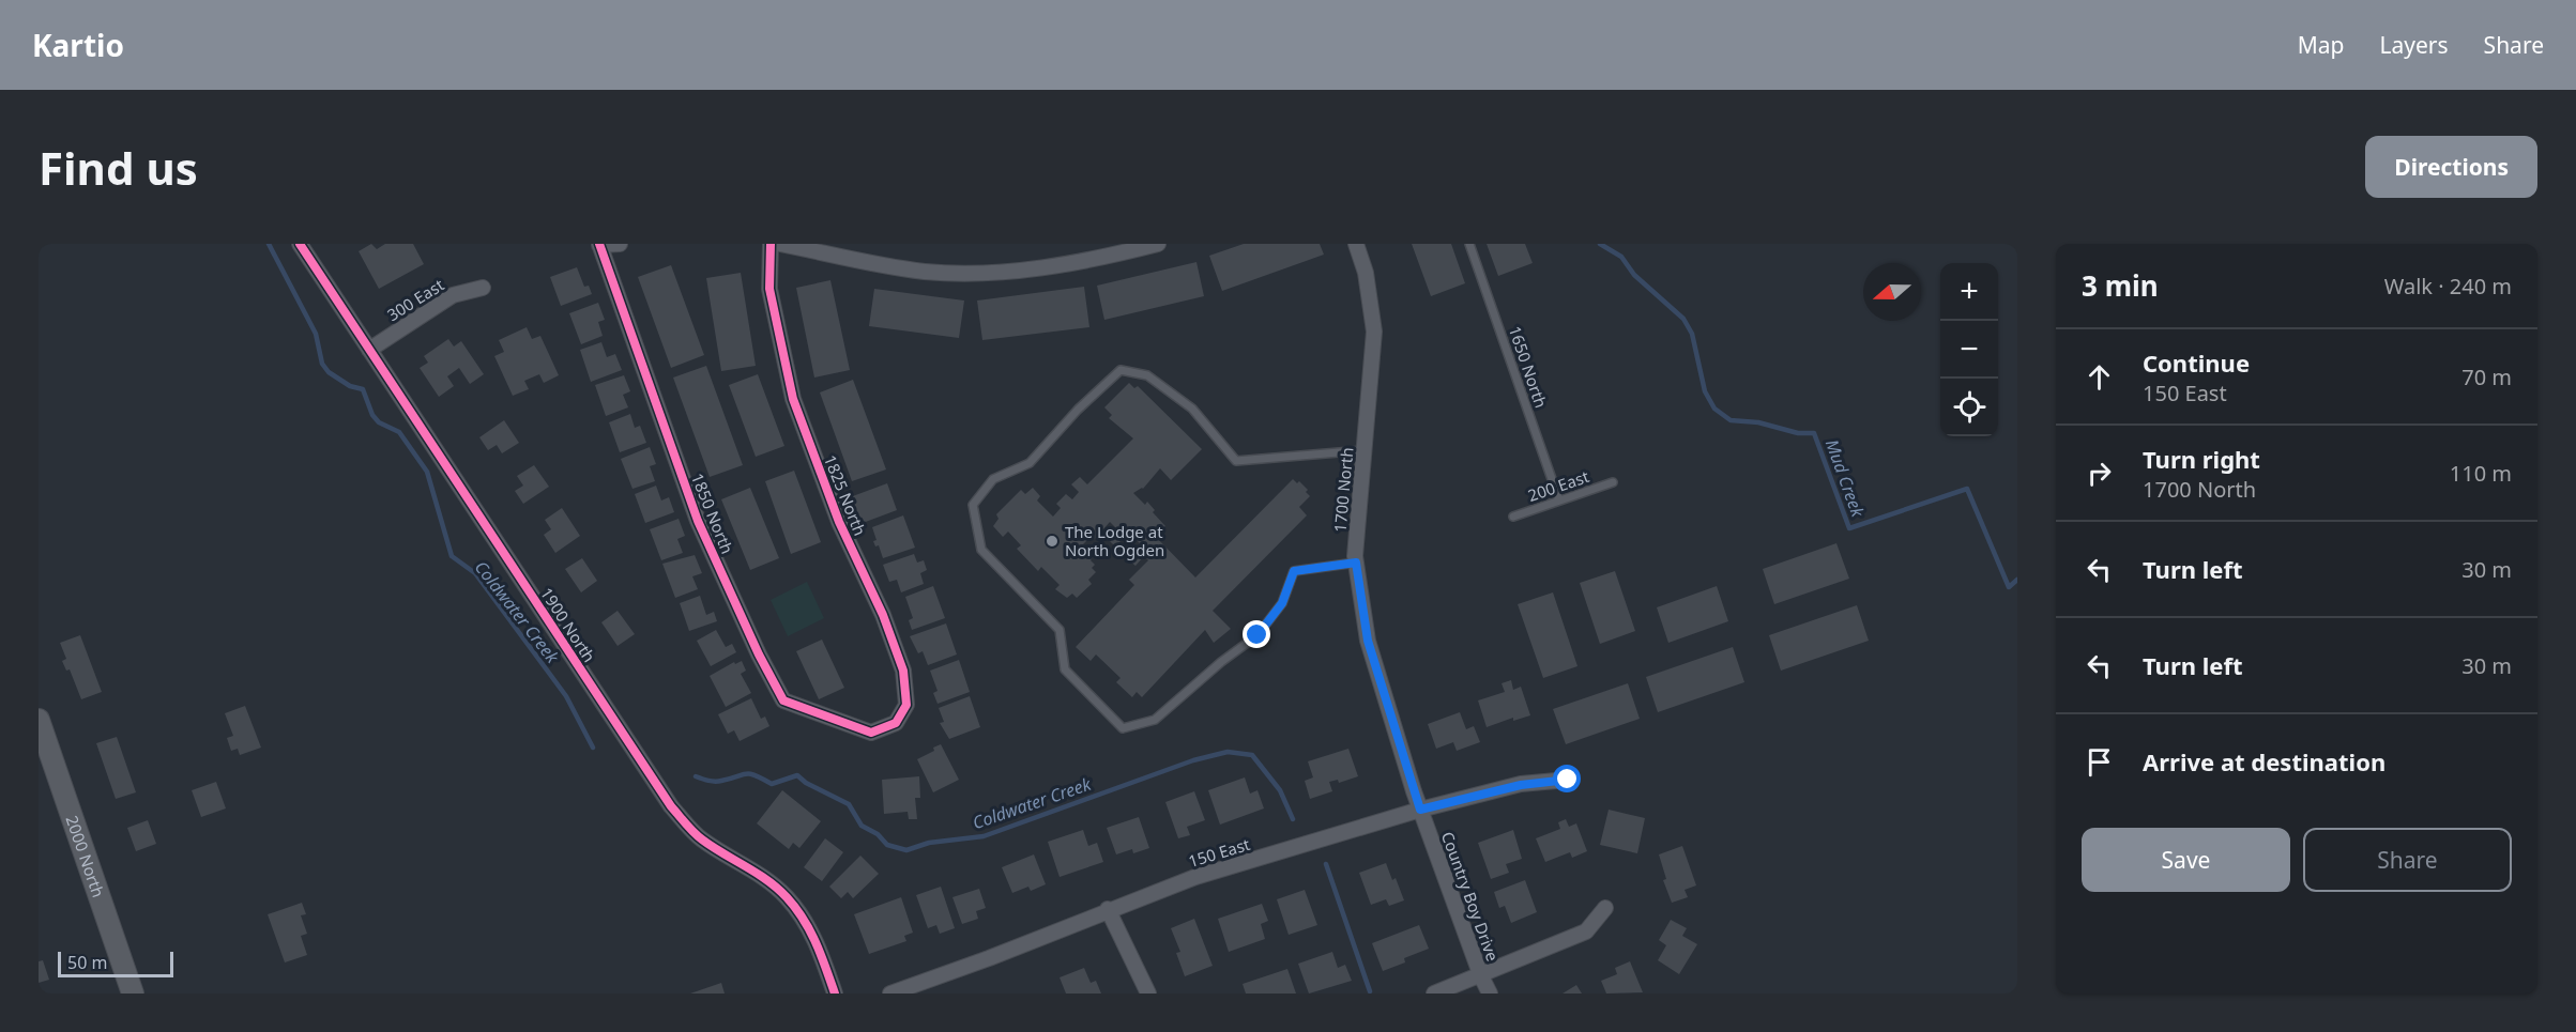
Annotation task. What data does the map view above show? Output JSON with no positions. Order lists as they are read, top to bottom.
{
  "streets": {
    "street": [
      "300 East",
      "1700 North",
      "1825 North",
      "1850 North",
      "1900 North",
      "150 East",
      "2000 North",
      "Country Boy Drive"
    ],
    "lane": ["1650 North", "200 East"]
  },
  "crossings": [
    ["300 East", "1900 North"],
    ["1650 North", "200 East"],
    ["1700 North", "150 East"],
    ["1700 North", "Country Boy Drive"],
    ["1825 North", "1850 North"],
    ["150 East", "Country Boy Drive"]
  ],
  "water": ["Mud Creek", "Coldwater Creek"],
  "places": ["The Lodge at North Ogden"],
  "scale_bar": "50 m",
  "north": "left",
  "page": {
    "header": "Kartio",
    "nav": ["Map", "Layers", "Share"],
    "buttons": [
      "Directions",
      ["Save", "Share"]
    ],
    "title": "Find us",
    "heading": ["3 min", "Walk · 240 m"],
    "map_buttons": ["+", "−"],
    "list": [
      ["Continue", "150 East", "70 m"],
      ["Turn right", "1700 North", "110 m"],
      ["Turn left", "30 m"],
      ["Turn left", "30 m"],
      "Arrive at destination"
    ],
    "scale": "50 m"
  }
}
